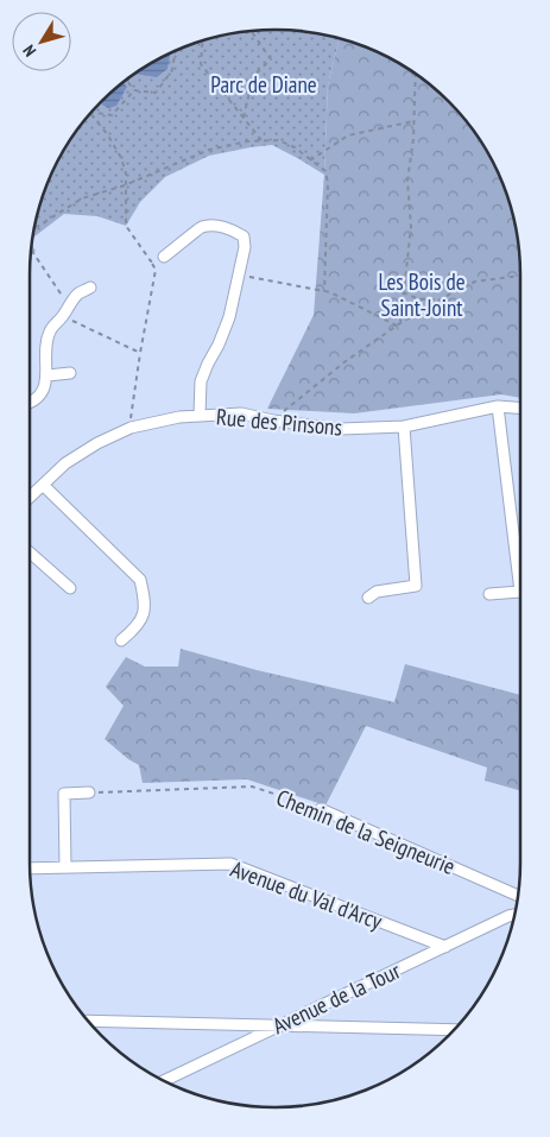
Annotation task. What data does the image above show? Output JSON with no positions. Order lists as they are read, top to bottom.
{
  "streets": {
    "street": [
      "Rue des Pinsons",
      "Chemin de la Seigneurie",
      "Avenue du Val d'Arcy",
      "Avenue de la Tour"
    ]
  },
  "crossings": [
    ["Avenue du Val d'Arcy", "Avenue de la Tour"]
  ],
  "parks": ["Parc de Diane", "Les Bois de Saint-Joint"],
  "north": "bottom left"
}
